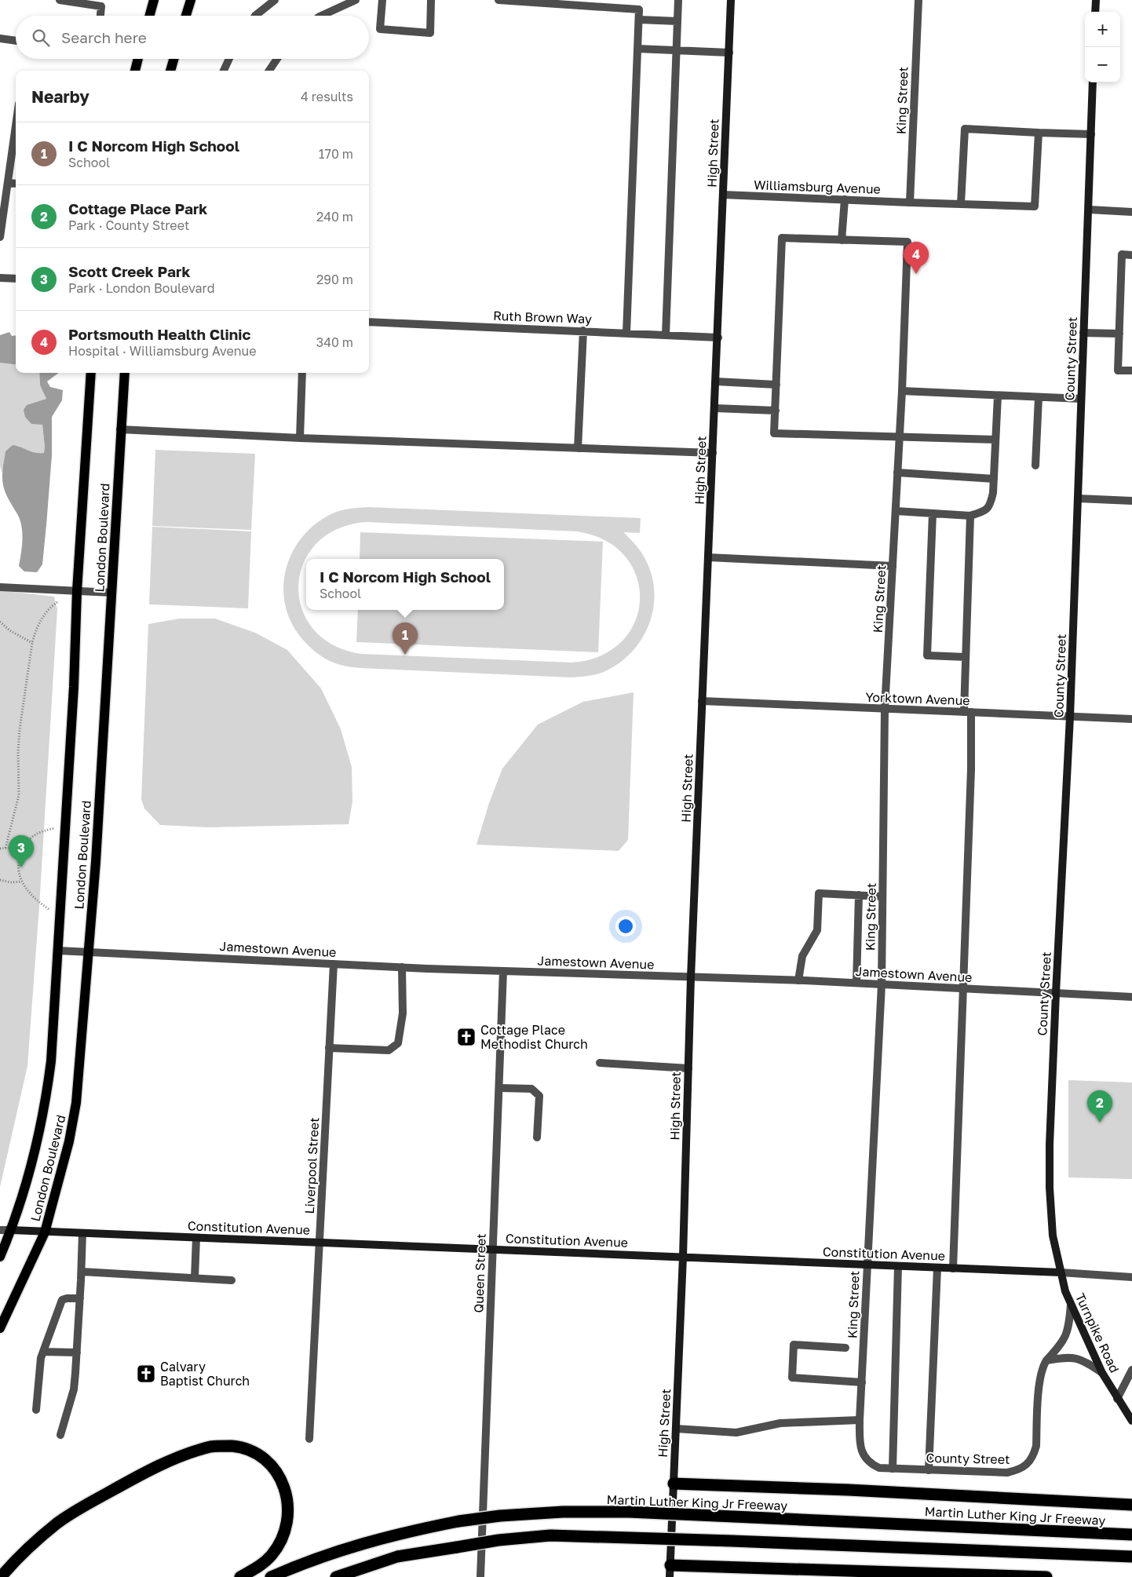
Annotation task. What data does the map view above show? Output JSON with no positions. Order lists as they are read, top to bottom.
{
  "streets": {
    "highway": ["Martin Luther King Jr Freeway"],
    "main road": ["London Boulevard"],
    "street": [
      "King Street",
      "High Street",
      "Williamsburg Avenue",
      "Ruth Brown Way",
      "County Street",
      "Yorktown Avenue",
      "Jamestown Avenue",
      "Liverpool Street",
      "Constitution Avenue",
      "Queen Street",
      "Turnpike Road"
    ]
  },
  "crossings": [
    ["King Street", "Williamsburg Avenue"],
    ["King Street", "County Street"],
    ["King Street", "Yorktown Avenue"],
    ["King Street", "Jamestown Avenue"],
    ["King Street", "Constitution Avenue"],
    ["High Street", "Williamsburg Avenue"],
    ["High Street", "Ruth Brown Way"],
    ["High Street", "Yorktown Avenue"],
    ["High Street", "Jamestown Avenue"],
    ["High Street", "Constitution Avenue"],
    ["County Street", "Yorktown Avenue"],
    ["County Street", "Jamestown Avenue"],
    ["County Street", "Constitution Avenue"],
    ["County Street", "Turnpike Road"],
    ["London Boulevard", "Jamestown Avenue"],
    ["London Boulevard", "Constitution Avenue"],
    ["Jamestown Avenue", "Liverpool Street"],
    ["Jamestown Avenue", "Queen Street"],
    ["Liverpool Street", "Constitution Avenue"],
    ["Constitution Avenue", "Queen Street"],
    ["Constitution Avenue", "Turnpike Road"]
  ],
  "places": {
    "church": ["Cottage Place Methodist Church", "Calvary Baptist Church"]
  },
  "page": {
    "map_buttons": ["+", "−"],
    "search": "Search here",
    "heading": ["Nearby", "4 results"],
    "list": [
      {
        "mark": "1",
        "name": "I C Norcom High School",
        "note": "School",
        "value": "170 m"
      },
      {
        "mark": "2",
        "name": "Cottage Place Park",
        "note": "Park · County Street",
        "value": "240 m"
      },
      {
        "mark": "3",
        "name": "Scott Creek Park",
        "note": "Park · London Boulevard",
        "value": "290 m"
      },
      {
        "mark": "4",
        "name": "Portsmouth Health Clinic",
        "note": "Hospital · Williamsburg Avenue",
        "value": "340 m"
      }
    ],
    "pins": [
      "4",
      "1",
      "3",
      "2"
    ],
    "popup": ["I C Norcom High School", "School"]
  }
}
